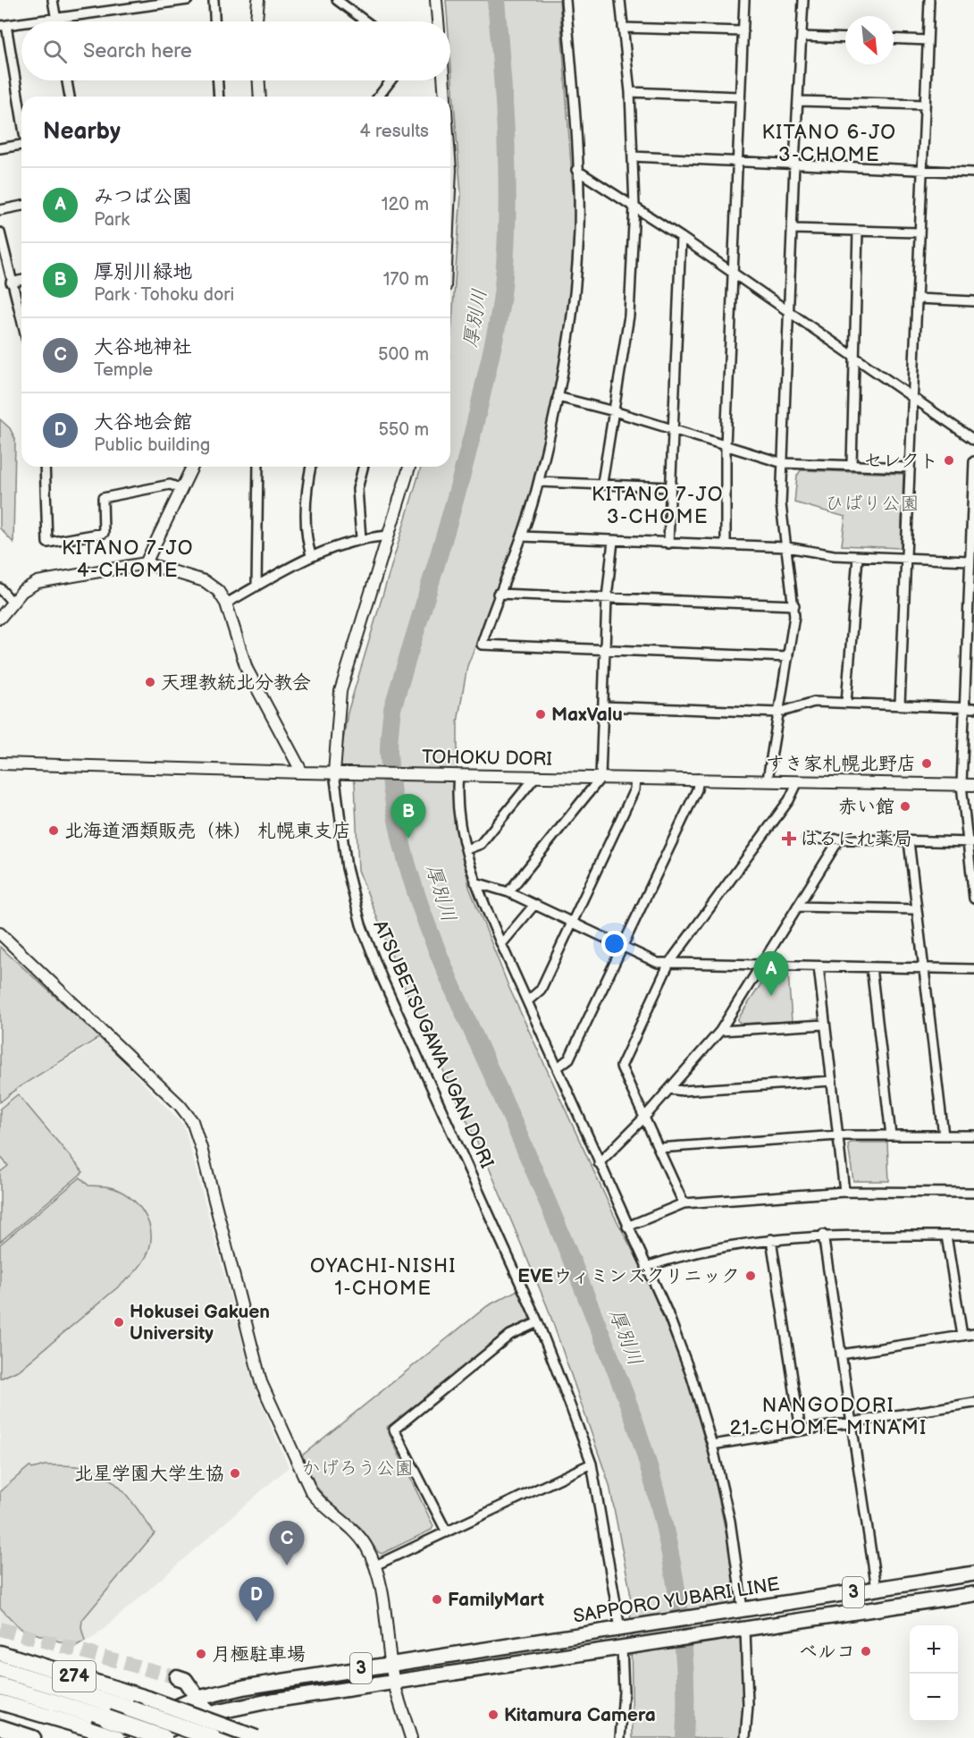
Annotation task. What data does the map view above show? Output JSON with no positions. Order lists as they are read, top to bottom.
{
  "streets": {
    "highway": ["274"],
    "main road": ["3", "SAPPORO YUBARI LINE"],
    "street": ["TOHOKU DORI", "ATSUBETSUGAWA UGAN DORI"]
  },
  "crossings": [
    ["TOHOKU DORI", "ATSUBETSUGAWA UGAN DORI"],
    ["ATSUBETSUGAWA UGAN DORI", "SAPPORO YUBARI LINE"]
  ],
  "districts": [
    "KITANO 6-JO 3-CHOME",
    "KITANO 7-JO 3-CHOME",
    "KITANO 7-JO 4-CHOME",
    "OYACHI-NISHI 1-CHOME",
    "NANGODORI 21-CHOME MINAMI"
  ],
  "water": ["厚別川"],
  "parks": ["ひばり公園", "かげろう公園"],
  "places": {
    "other": [
      "セレクト",
      "天理教統北分教会",
      "MaxValu",
      "すき家札幌北野店",
      "赤い館",
      "北海道酒類販売（株） 札幌東支店",
      "EVEウィミンズクリニック",
      "Hokusei Gakuen University",
      "北星学園大学生協",
      "FamilyMart",
      "ベルコ",
      "月極駐車場",
      "Kitamura Camera"
    ],
    "health": ["はるにれ薬局"]
  },
  "north": "bottom right",
  "page": {
    "search": "Search here",
    "heading": ["Nearby", "4 results"],
    "list": [
      {
        "mark": "A",
        "name": "みつば公園",
        "note": "Park",
        "value": "120 m"
      },
      {
        "mark": "B",
        "name": "厚別川緑地",
        "note": "Park · Tohoku dori",
        "value": "170 m"
      },
      {
        "mark": "C",
        "name": "大谷地神社",
        "note": "Temple",
        "value": "500 m"
      },
      {
        "mark": "D",
        "name": "大谷地会館",
        "note": "Public building",
        "value": "550 m"
      }
    ],
    "pins": [
      "B",
      "A",
      "C",
      "D"
    ],
    "map_buttons": ["+", "−"]
  }
}
